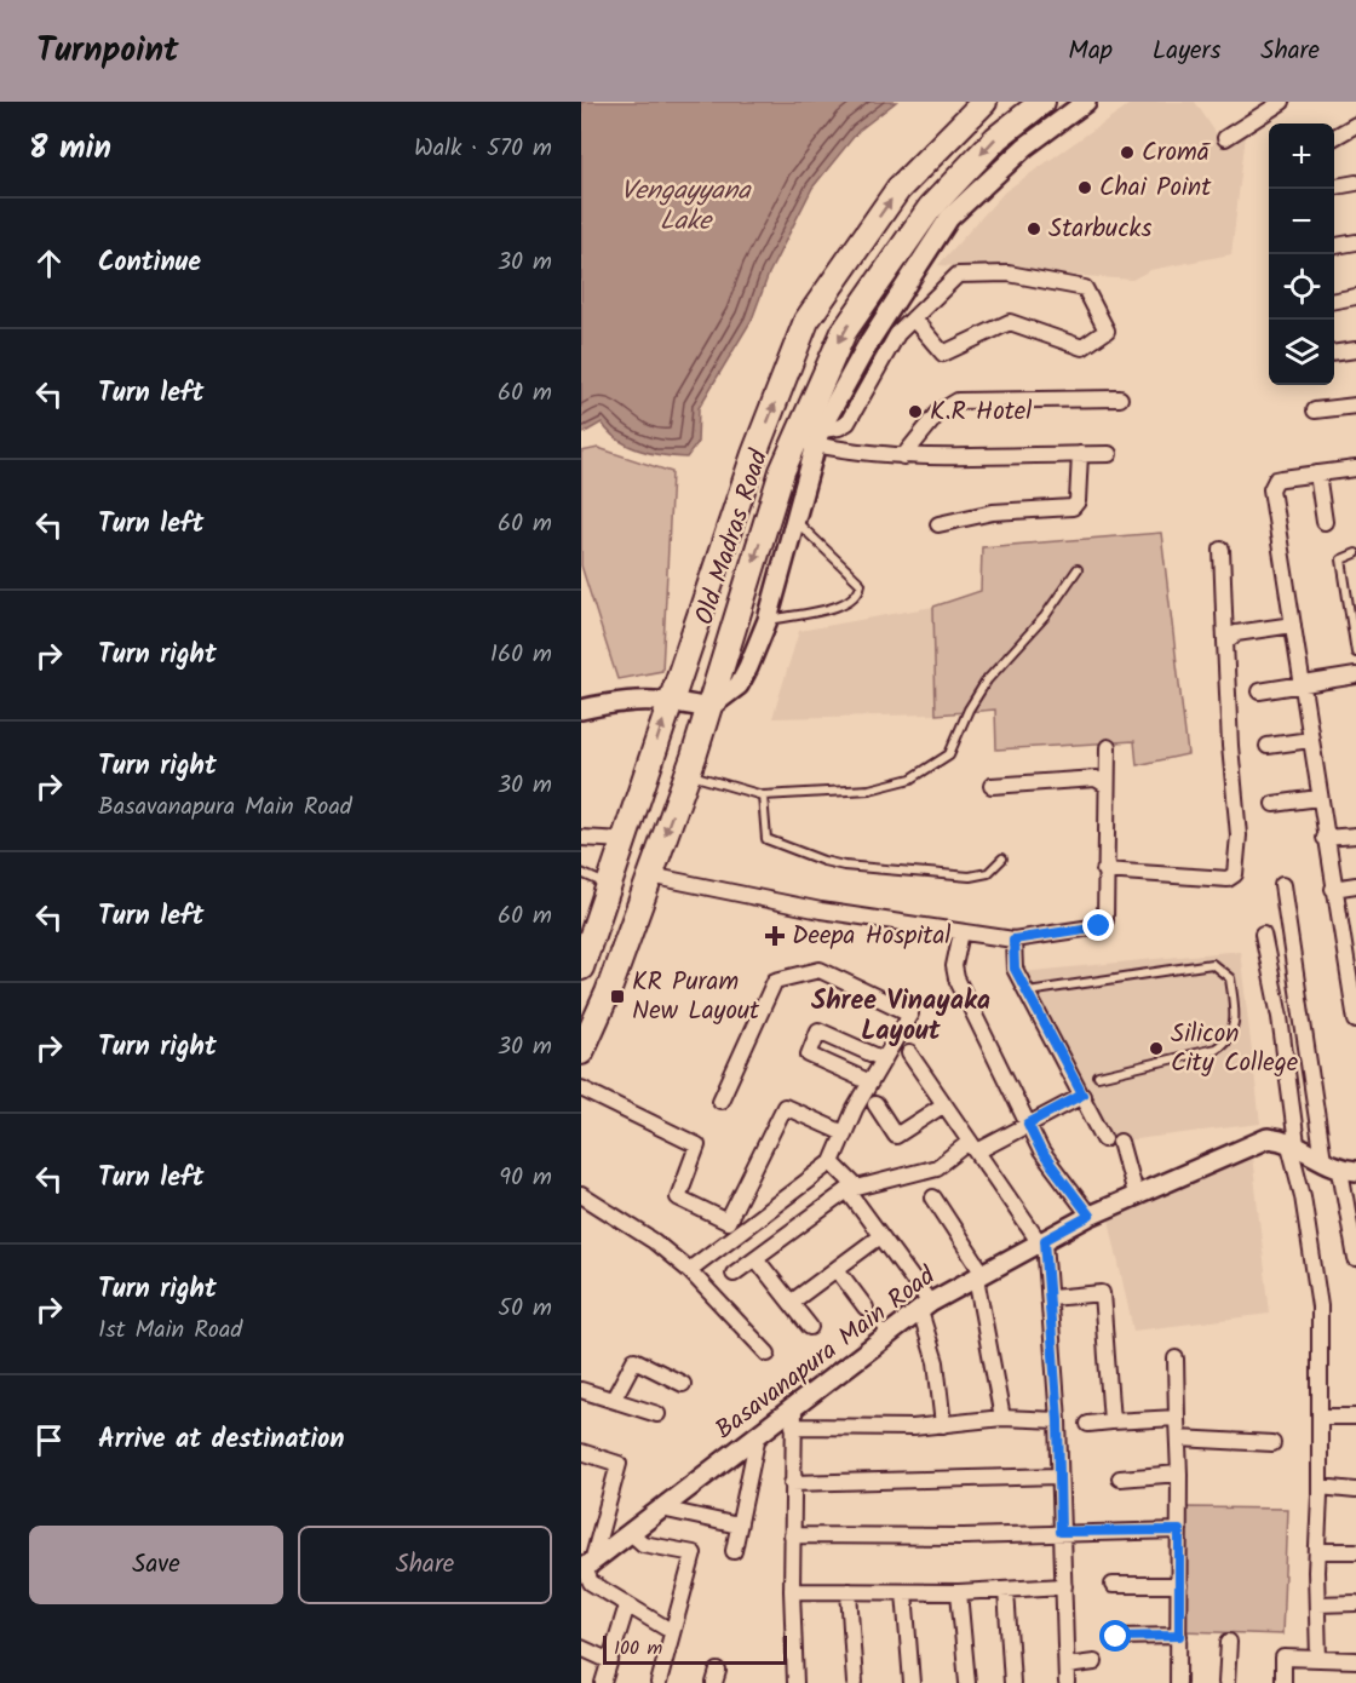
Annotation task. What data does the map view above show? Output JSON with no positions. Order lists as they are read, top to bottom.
{
  "streets": {
    "highway": ["Old Madras Road"],
    "street": ["Basavanapura Main Road"]
  },
  "districts": ["Shree Vinayaka Layout"],
  "water": ["Vengayyana Lake"],
  "places": {
    "other": [
      "Cromā",
      "Chai Point",
      "Starbucks",
      "K.R Hotel",
      "Silicon City College"
    ],
    "health": ["Deepa Hospital"],
    "transit": ["KR Puram New Layout"]
  },
  "scale_bar": "100 m",
  "page": {
    "header": "Turnpoint",
    "nav": ["Map", "Layers", "Share"],
    "heading": ["8 min", "Walk · 570 m"],
    "map_buttons": ["+", "−"],
    "list": [
      ["Continue", "30 m"],
      ["Turn left", "60 m"],
      ["Turn left", "60 m"],
      ["Turn right", "160 m"],
      ["Turn right", "Basavanapura Main Road", "30 m"],
      ["Turn left", "60 m"],
      ["Turn right", "30 m"],
      ["Turn left", "90 m"],
      ["Turn right", "1st Main Road", "50 m"],
      "Arrive at destination"
    ],
    "buttons": ["Save", "Share"],
    "scale": "100 m"
  }
}
